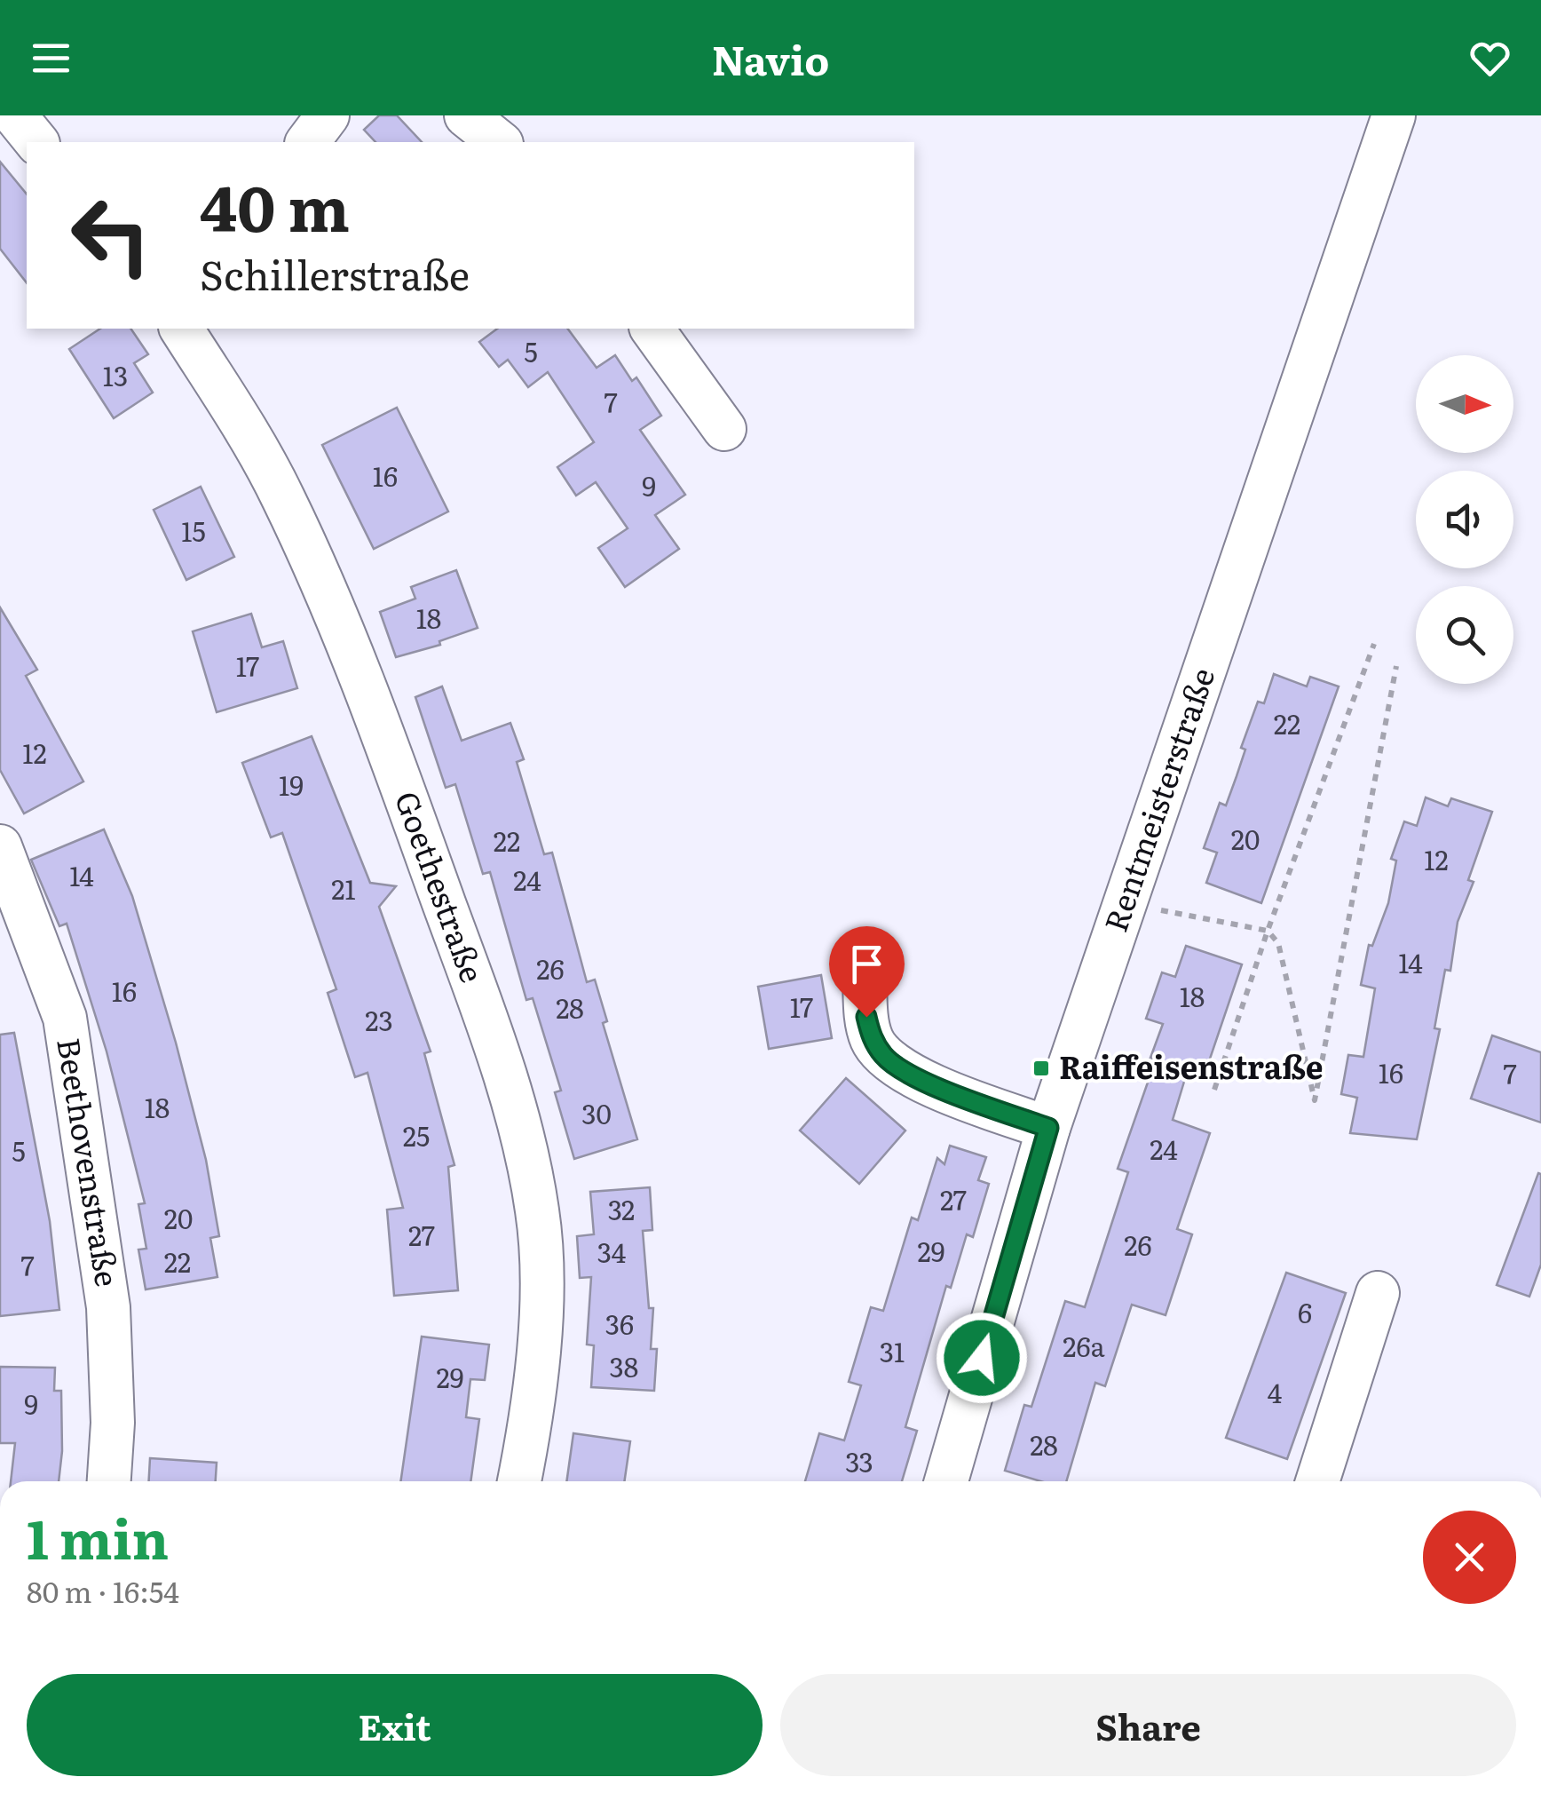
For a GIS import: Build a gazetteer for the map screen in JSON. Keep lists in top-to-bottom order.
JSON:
{
  "streets": {
    "street": ["Rentmeisterstraße", "Goethestraße", "Beethovenstraße"]
  },
  "places": {
    "transit": ["Raiffeisenstraße"]
  },
  "house_numbers": [
    "5",
    "13",
    "7",
    "16",
    "9",
    "15",
    "18",
    "17",
    "22",
    "12",
    "19",
    "20",
    "22",
    "12",
    "14",
    "24",
    "21",
    "14",
    "26",
    "16",
    "18",
    "17",
    "28",
    "23",
    "16",
    "7",
    "18",
    "30",
    "25",
    "24",
    "5",
    "27",
    "32",
    "20",
    "27",
    "26",
    "29",
    "34",
    "22",
    "7",
    "6",
    "36",
    "26a",
    "31",
    "38",
    "29",
    "4",
    "9",
    "28",
    "33"
  ],
  "north": "right",
  "page": {
    "header": "Navio",
    "turn": ["40 m", "Schillerstraße"],
    "heading": ["1 min", "80 m · 16:54"],
    "buttons": ["Exit", "Share"]
  }
}
